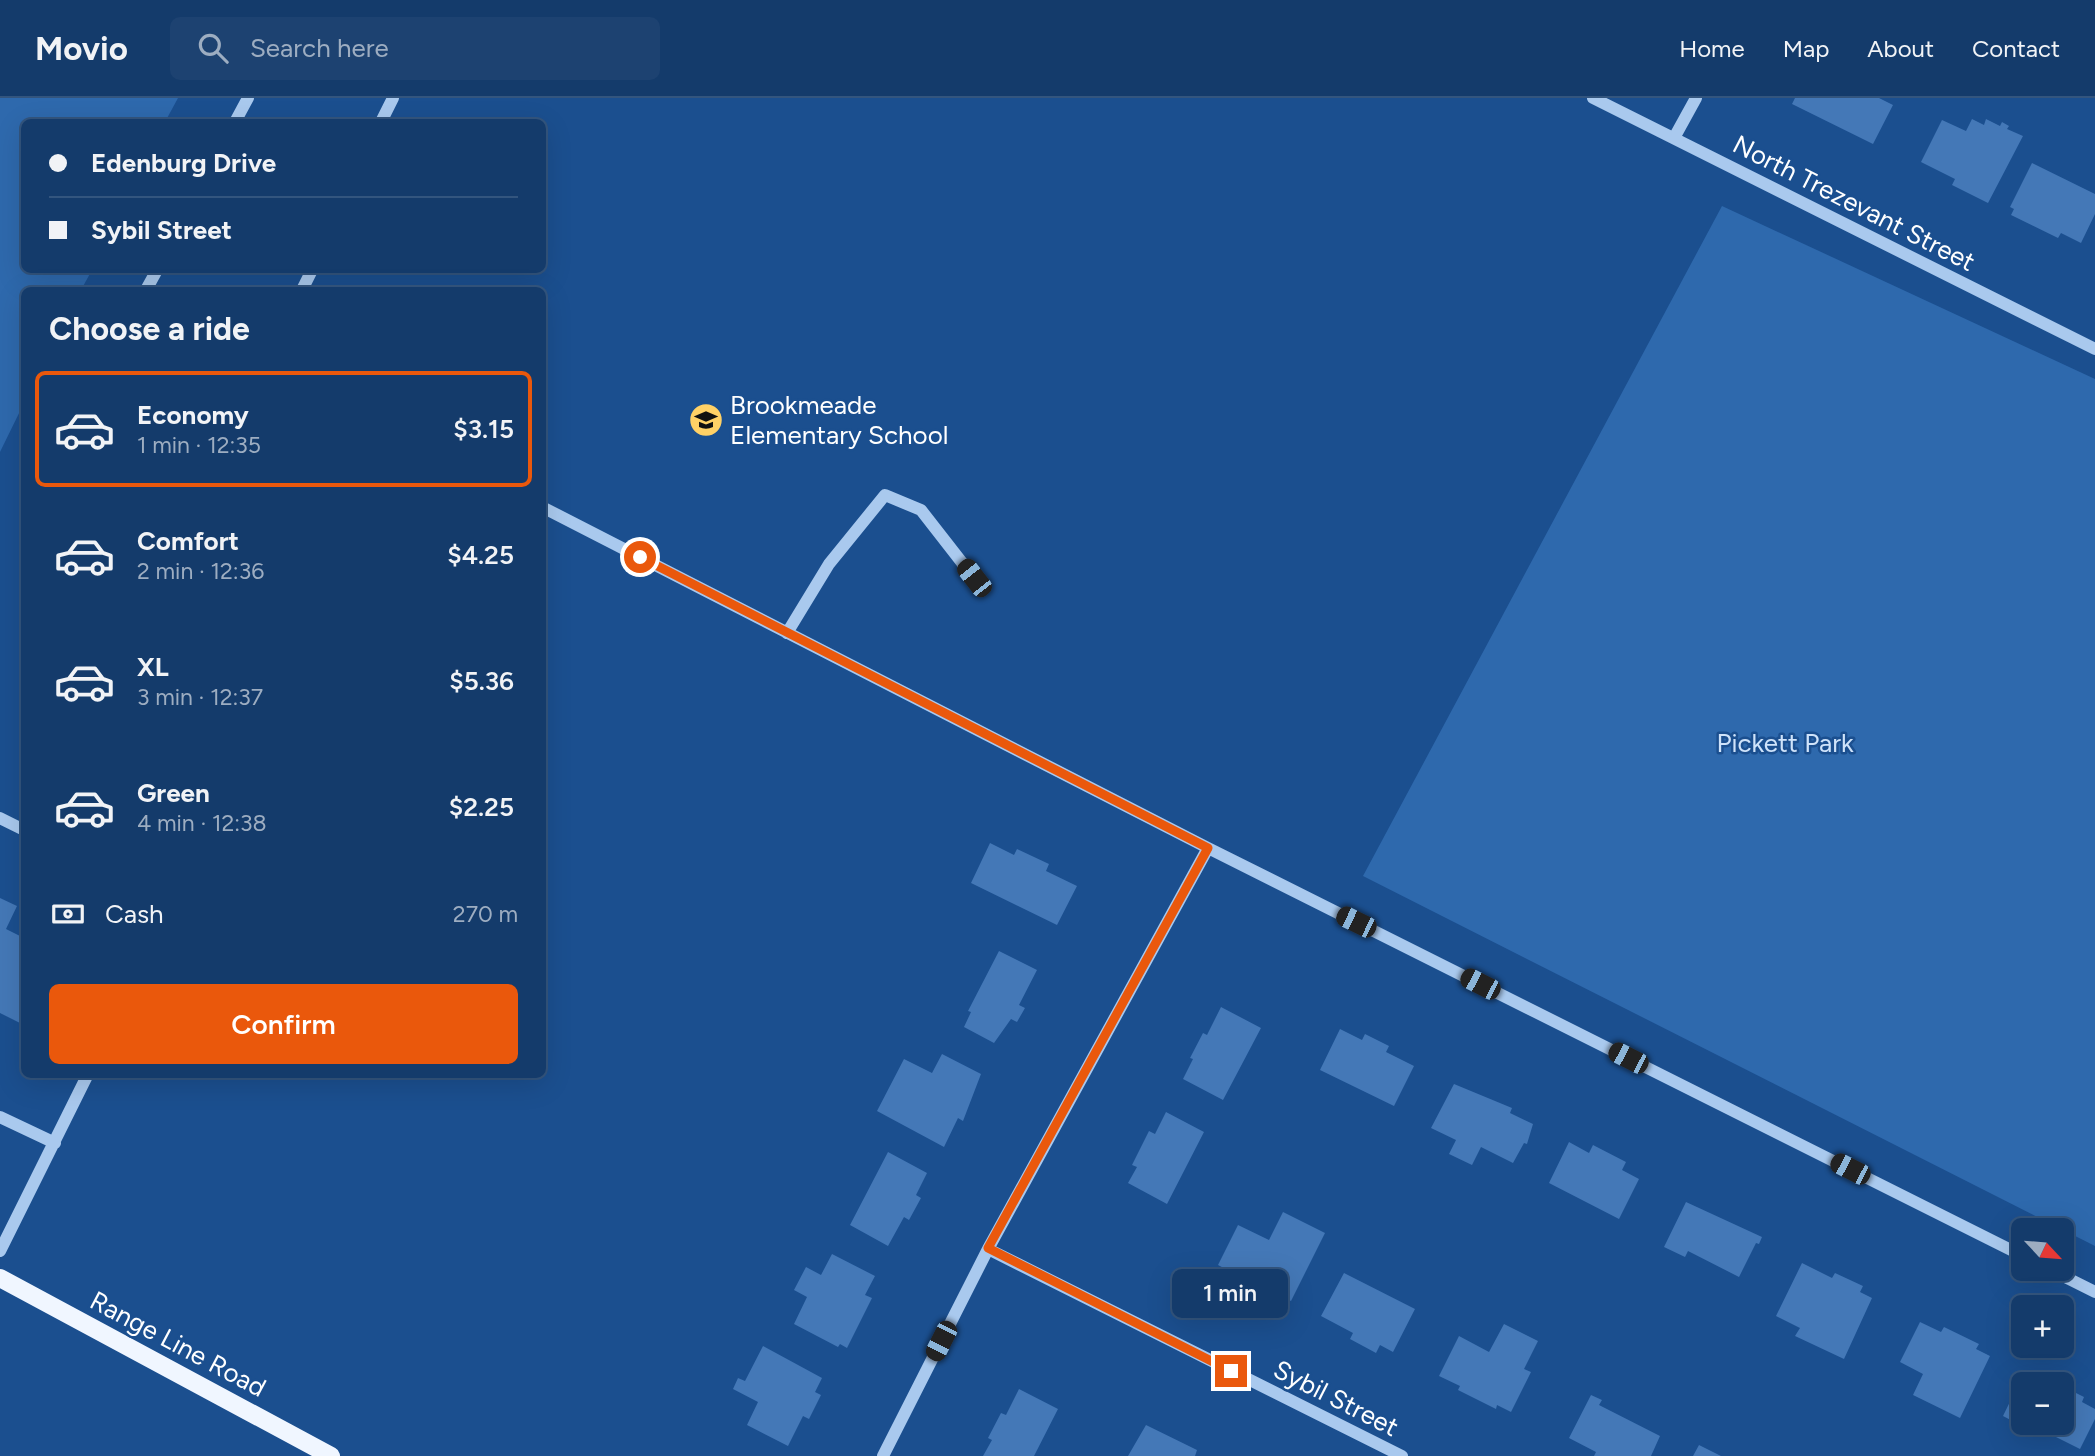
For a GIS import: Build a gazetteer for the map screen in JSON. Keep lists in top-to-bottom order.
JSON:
{
  "streets": {
    "main road": ["Range Line Road"],
    "street": ["North Trezevant Street", "Sybil Street"]
  },
  "parks": ["Pickett Park"],
  "places": {
    "school or university": ["Brookmeade Elementary School"]
  },
  "north": "bottom right",
  "page": {
    "header": "Movio",
    "search": "Search here",
    "nav": [
      "Home",
      "Map",
      "About",
      "Contact"
    ],
    "banner": ["Edenburg Drive", "Sybil Street"],
    "heading": "Choose a ride",
    "list": [
      {
        "name": "Economy",
        "note": "1 min · 12:35",
        "value": "$3.15"
      },
      {
        "name": "Comfort",
        "note": "2 min · 12:36",
        "value": "$4.25"
      },
      {
        "name": "XL",
        "note": "3 min · 12:37",
        "value": "$5.36"
      },
      {
        "name": "Green",
        "note": "4 min · 12:38",
        "value": "$2.25"
      }
    ],
    "pay": ["Cash", "270 m"],
    "buttons": "Confirm",
    "map_buttons": ["+", "−"],
    "bubble": "1 min"
  }
}
